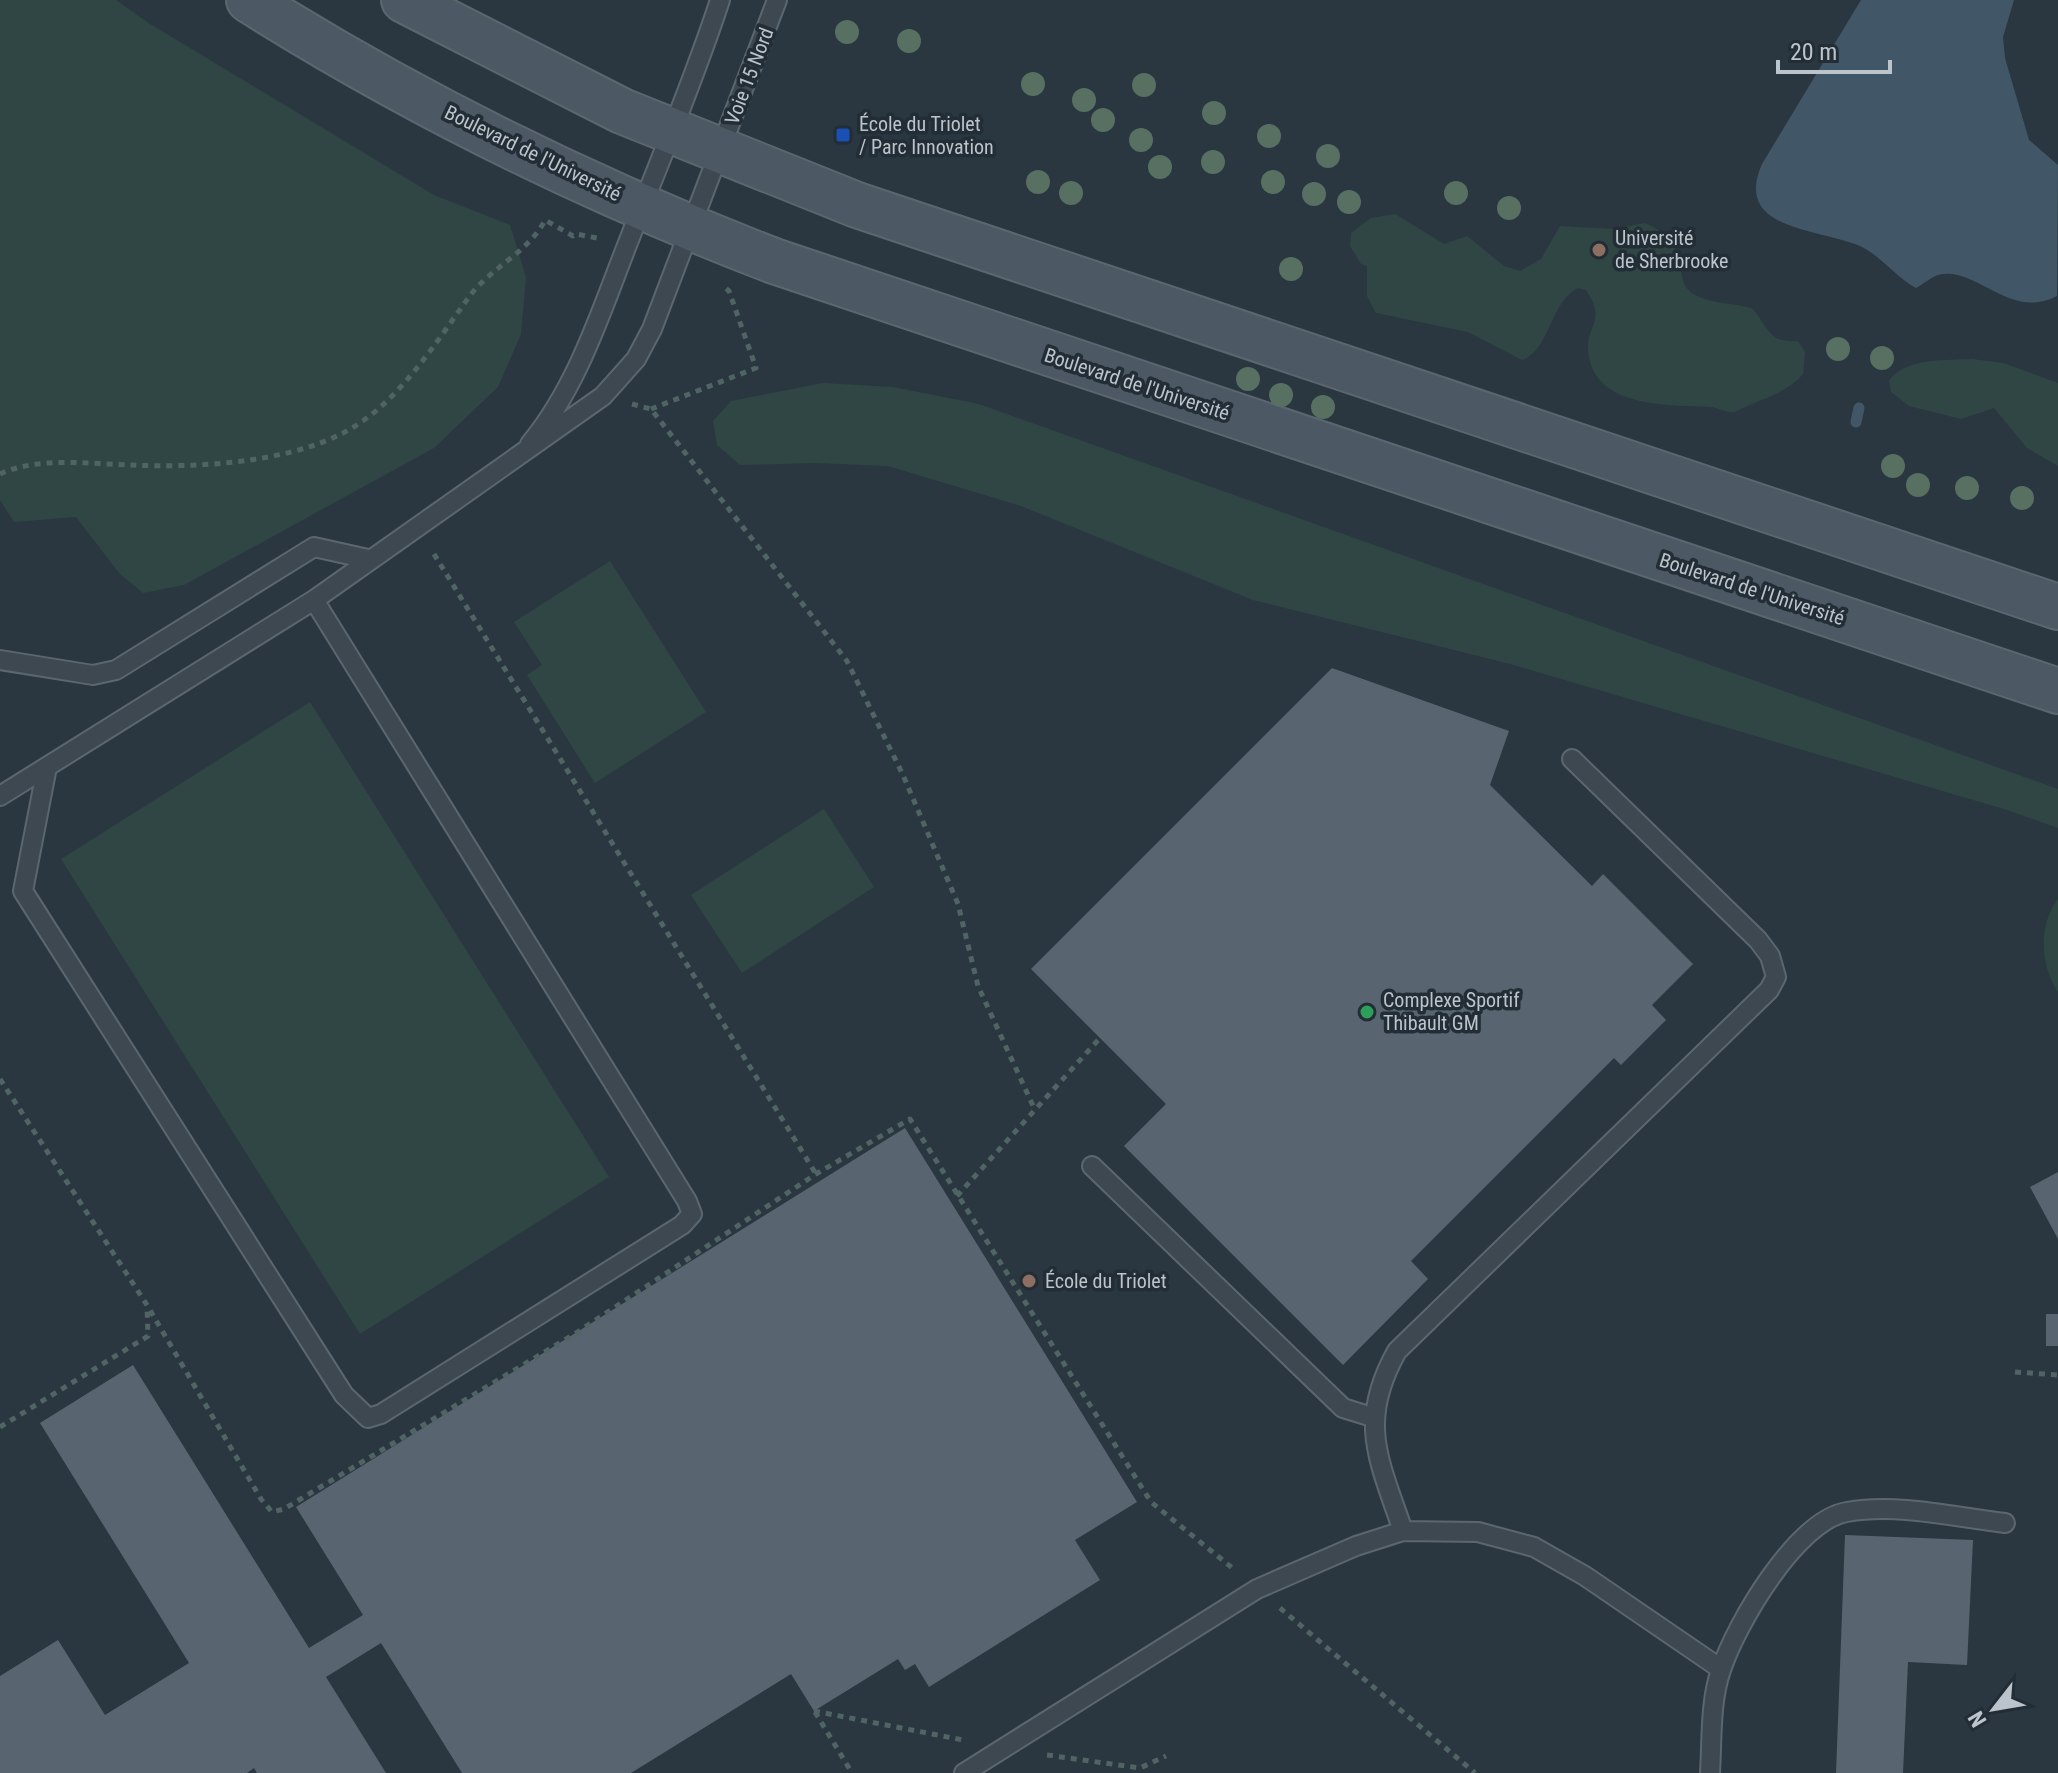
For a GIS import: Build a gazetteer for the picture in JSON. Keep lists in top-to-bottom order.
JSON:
{
  "streets": {
    "main road": ["Boulevard de l'Université"],
    "lane": ["Voie 15 Nord"]
  },
  "crossings": [
    ["Voie 15 Nord", "Boulevard de l'Université"]
  ],
  "places": {
    "transit": ["École du Triolet / Parc Innovation"],
    "other": ["Université de Sherbrooke", "Complexe Sportif Thibault GM", "École du Triolet"]
  },
  "scale_bar": "20 m",
  "north": "bottom left"
}
